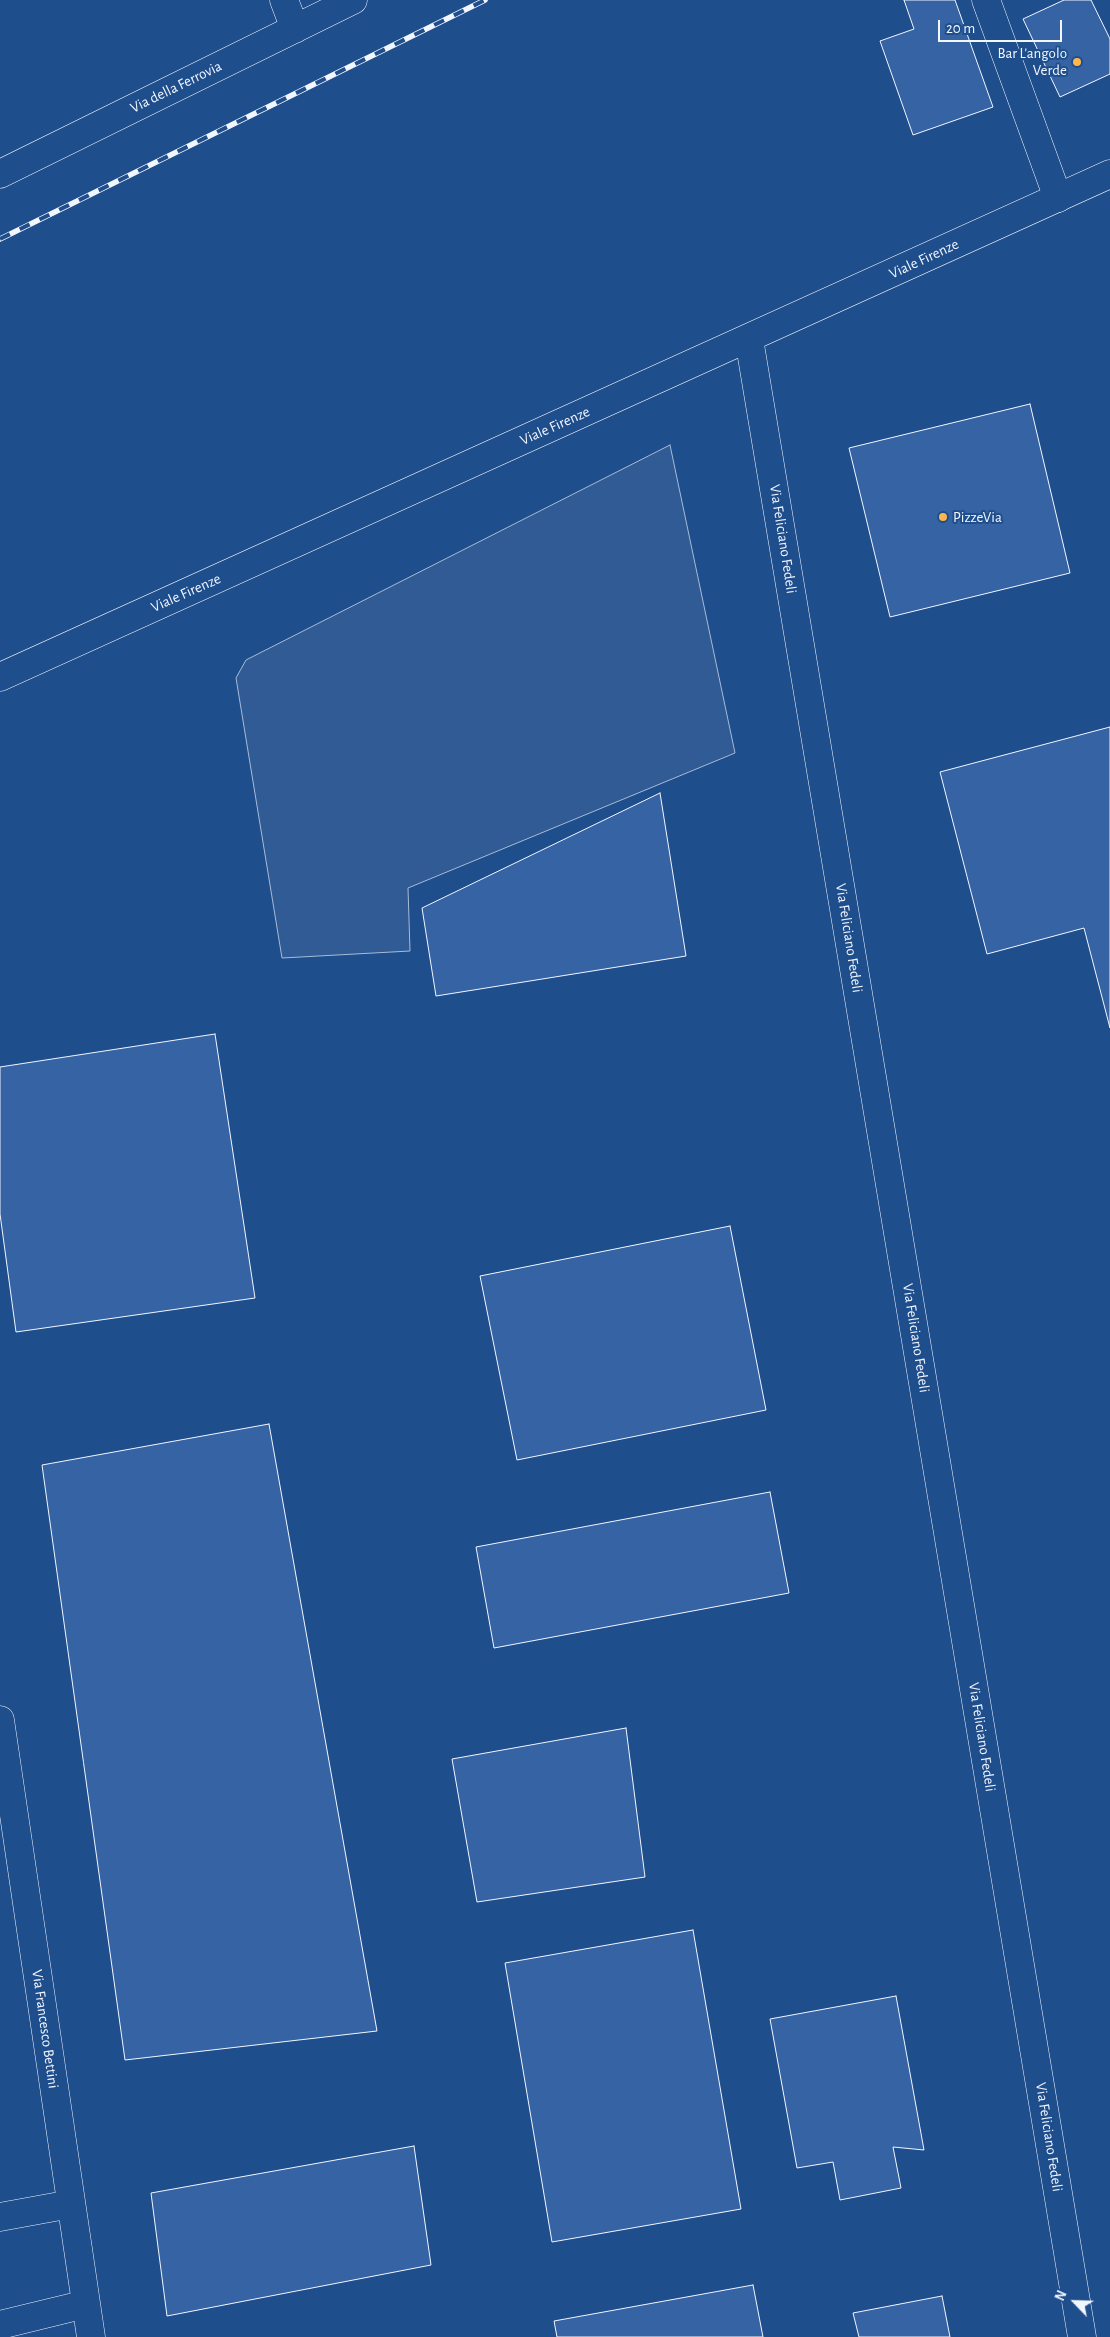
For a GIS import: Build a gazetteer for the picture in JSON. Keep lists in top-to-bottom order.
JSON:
{
  "streets": {
    "street": [
      "Via della Ferrovia",
      "Viale Firenze",
      "Via Feliciano Fedeli",
      "Via Francesco Bettini"
    ]
  },
  "crossings": [
    ["Viale Firenze", "Via Feliciano Fedeli"]
  ],
  "places": ["Bar L'angolo Verde", "PizzeVia"],
  "scale_bar": "20 m",
  "north": "top left"
}
